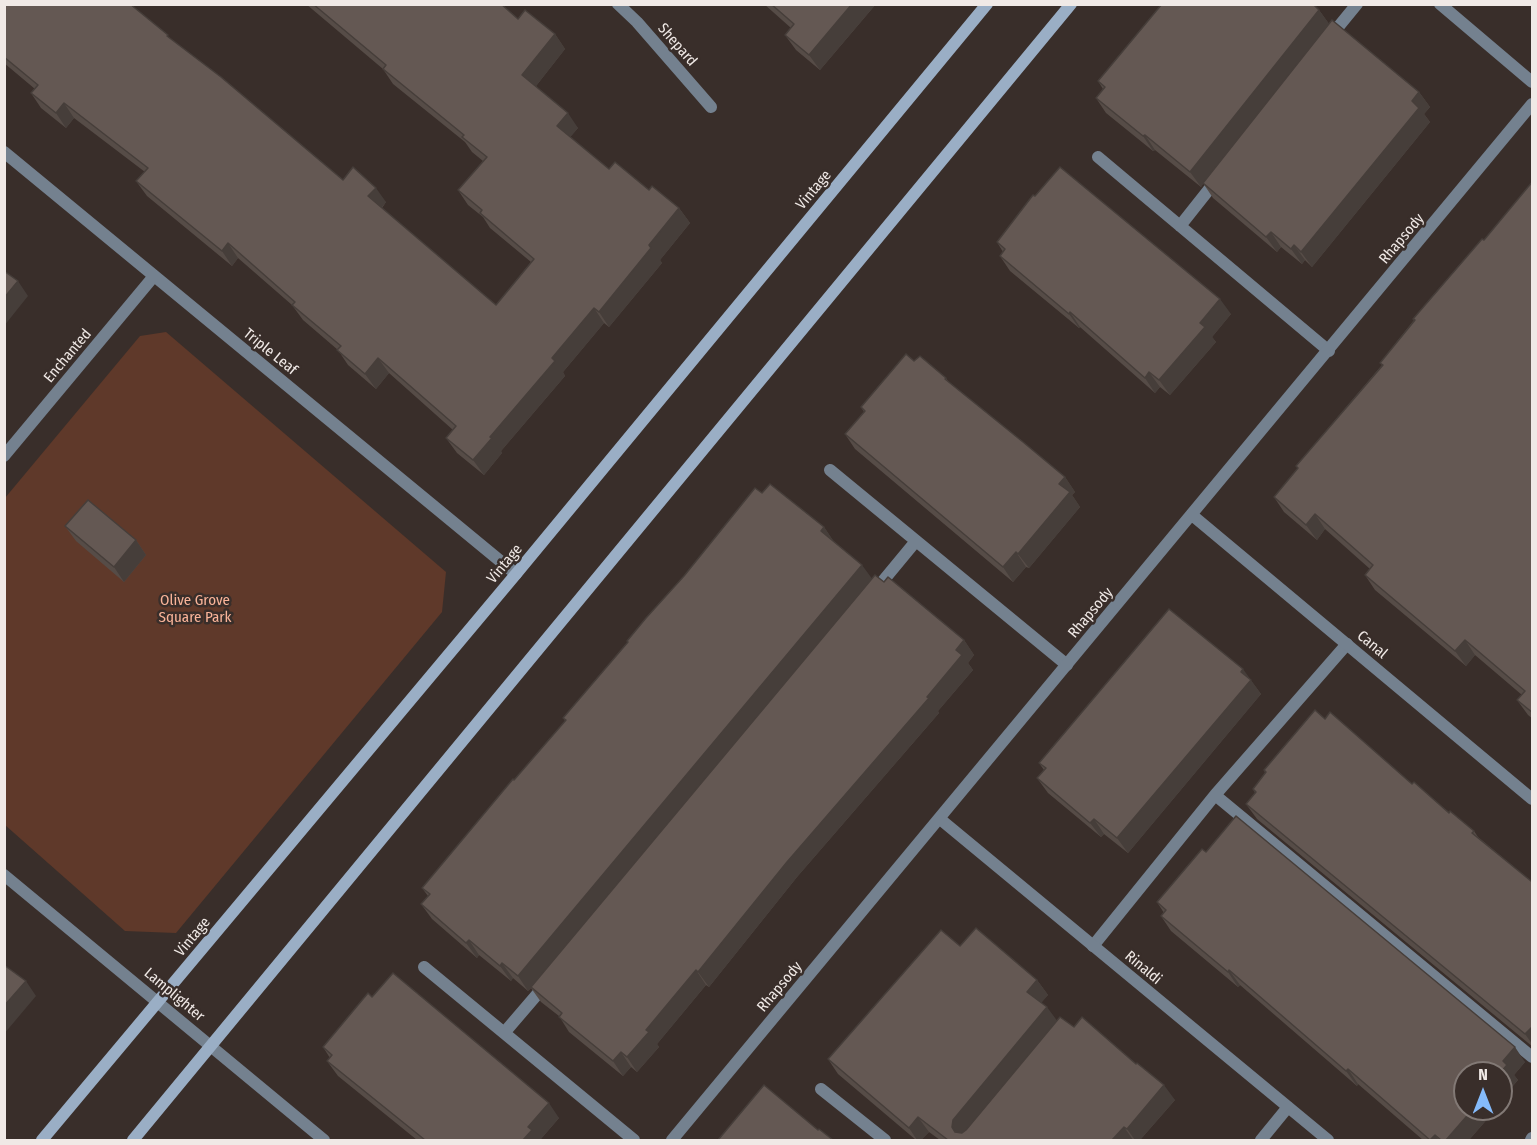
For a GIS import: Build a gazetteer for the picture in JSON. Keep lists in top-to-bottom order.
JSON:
{
  "streets": {
    "street": [
      "Shepard",
      "Vintage",
      "Rhapsody",
      "Triple Leaf",
      "Enchanted",
      "Canal",
      "Rinaldi",
      "Lamplighter"
    ]
  },
  "crossings": [
    ["Vintage", "Triple Leaf"],
    ["Vintage", "Lamplighter"],
    ["Rhapsody", "Canal"],
    ["Rhapsody", "Rinaldi"],
    ["Triple Leaf", "Enchanted"]
  ],
  "parks": ["Olive Grove Square Park"],
  "north": "top"
}
